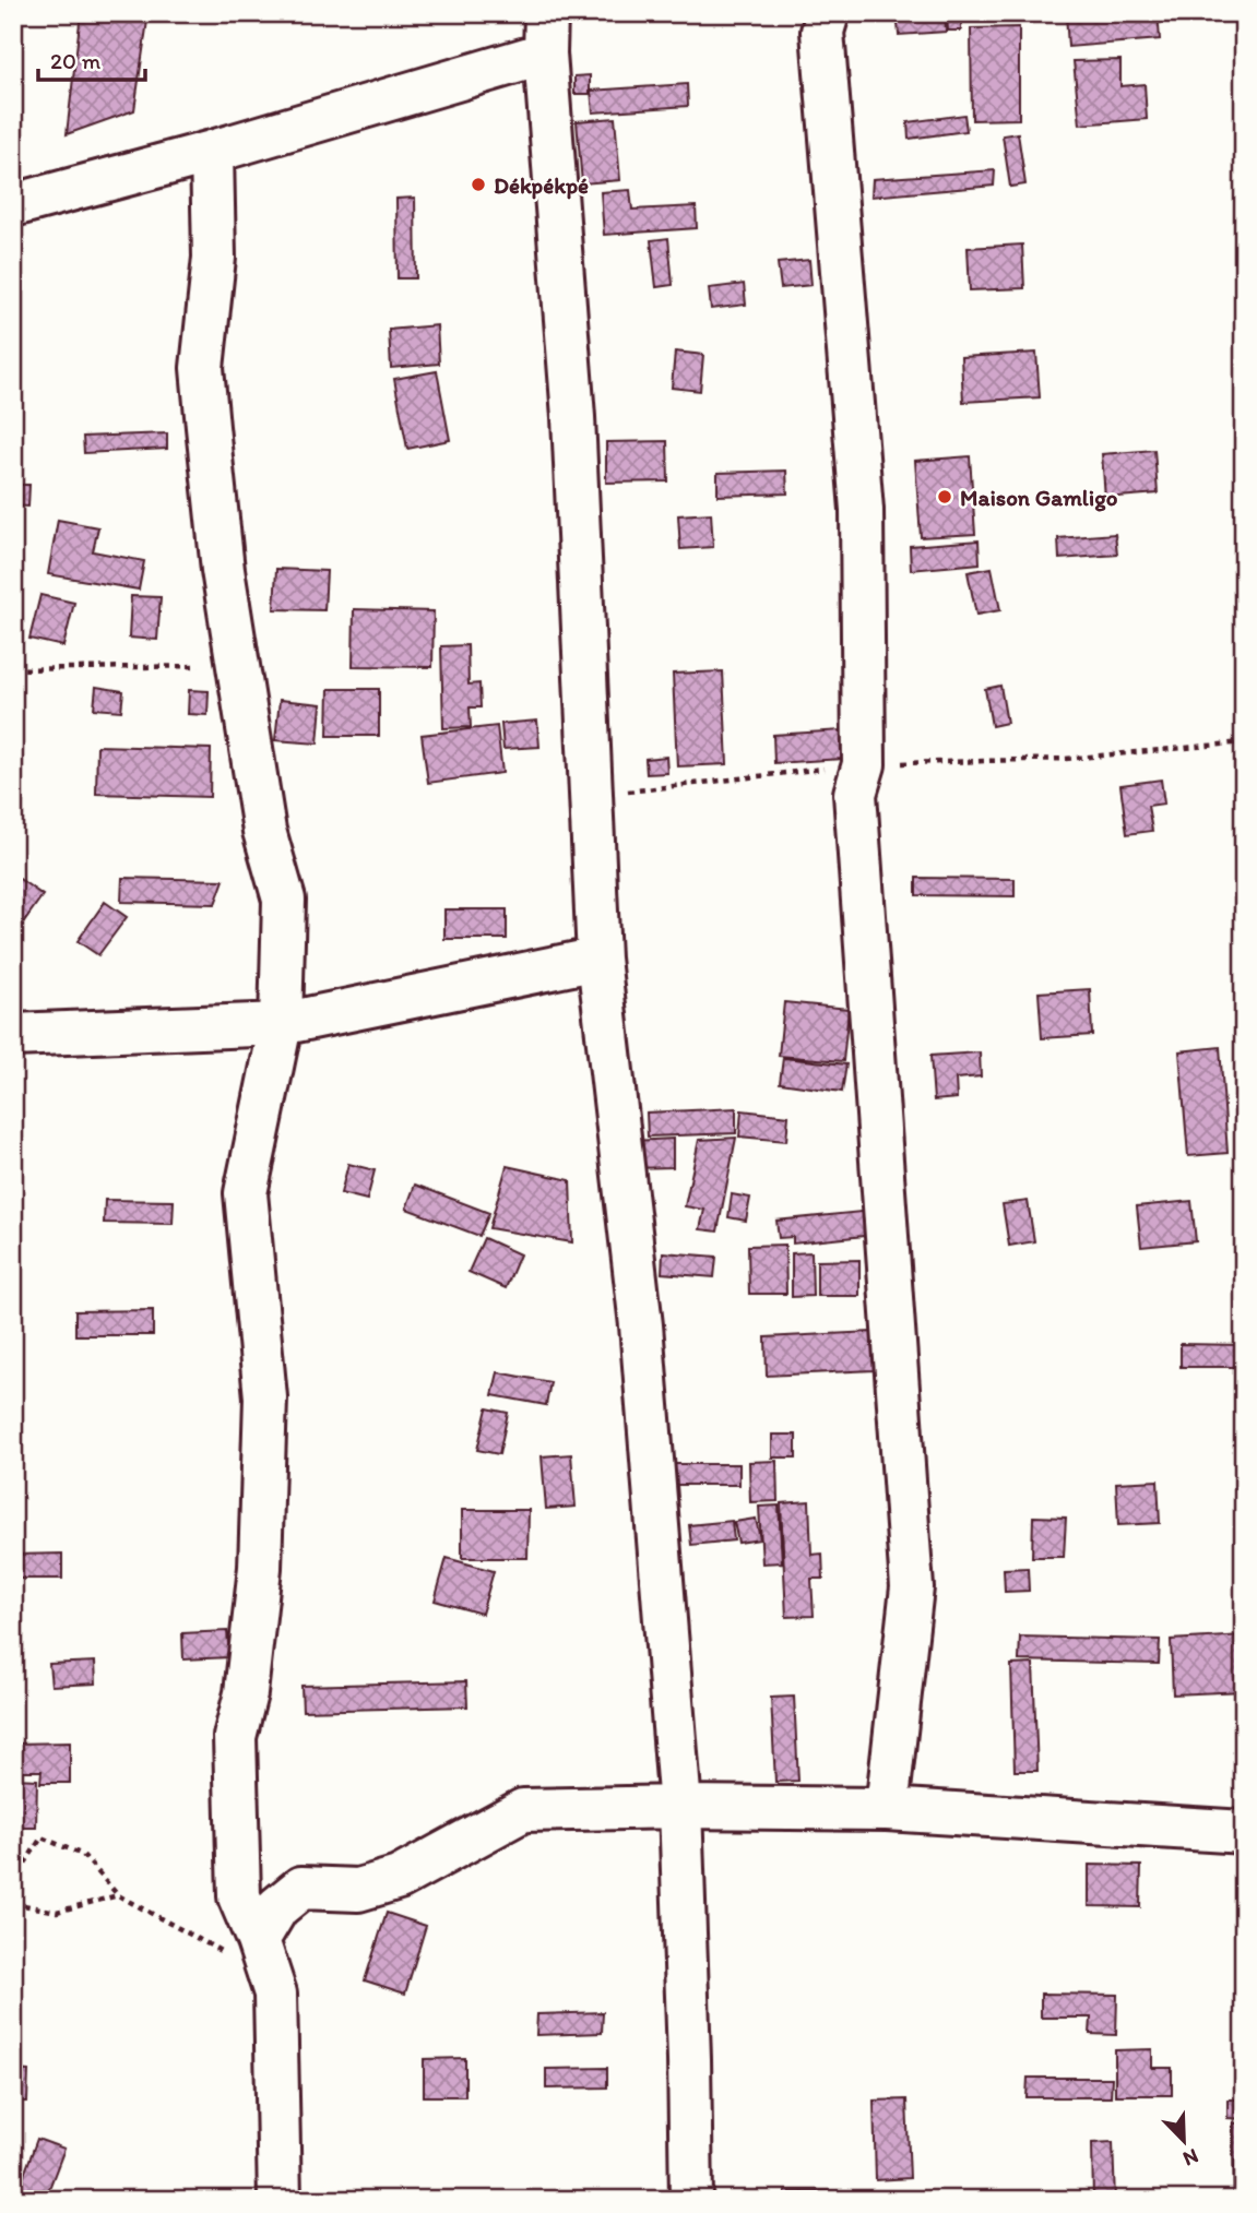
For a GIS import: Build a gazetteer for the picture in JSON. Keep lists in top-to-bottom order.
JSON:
{
  "places": ["Dékpékpé", "Maison Gamligo"],
  "scale_bar": "20 m",
  "north": "bottom right"
}
